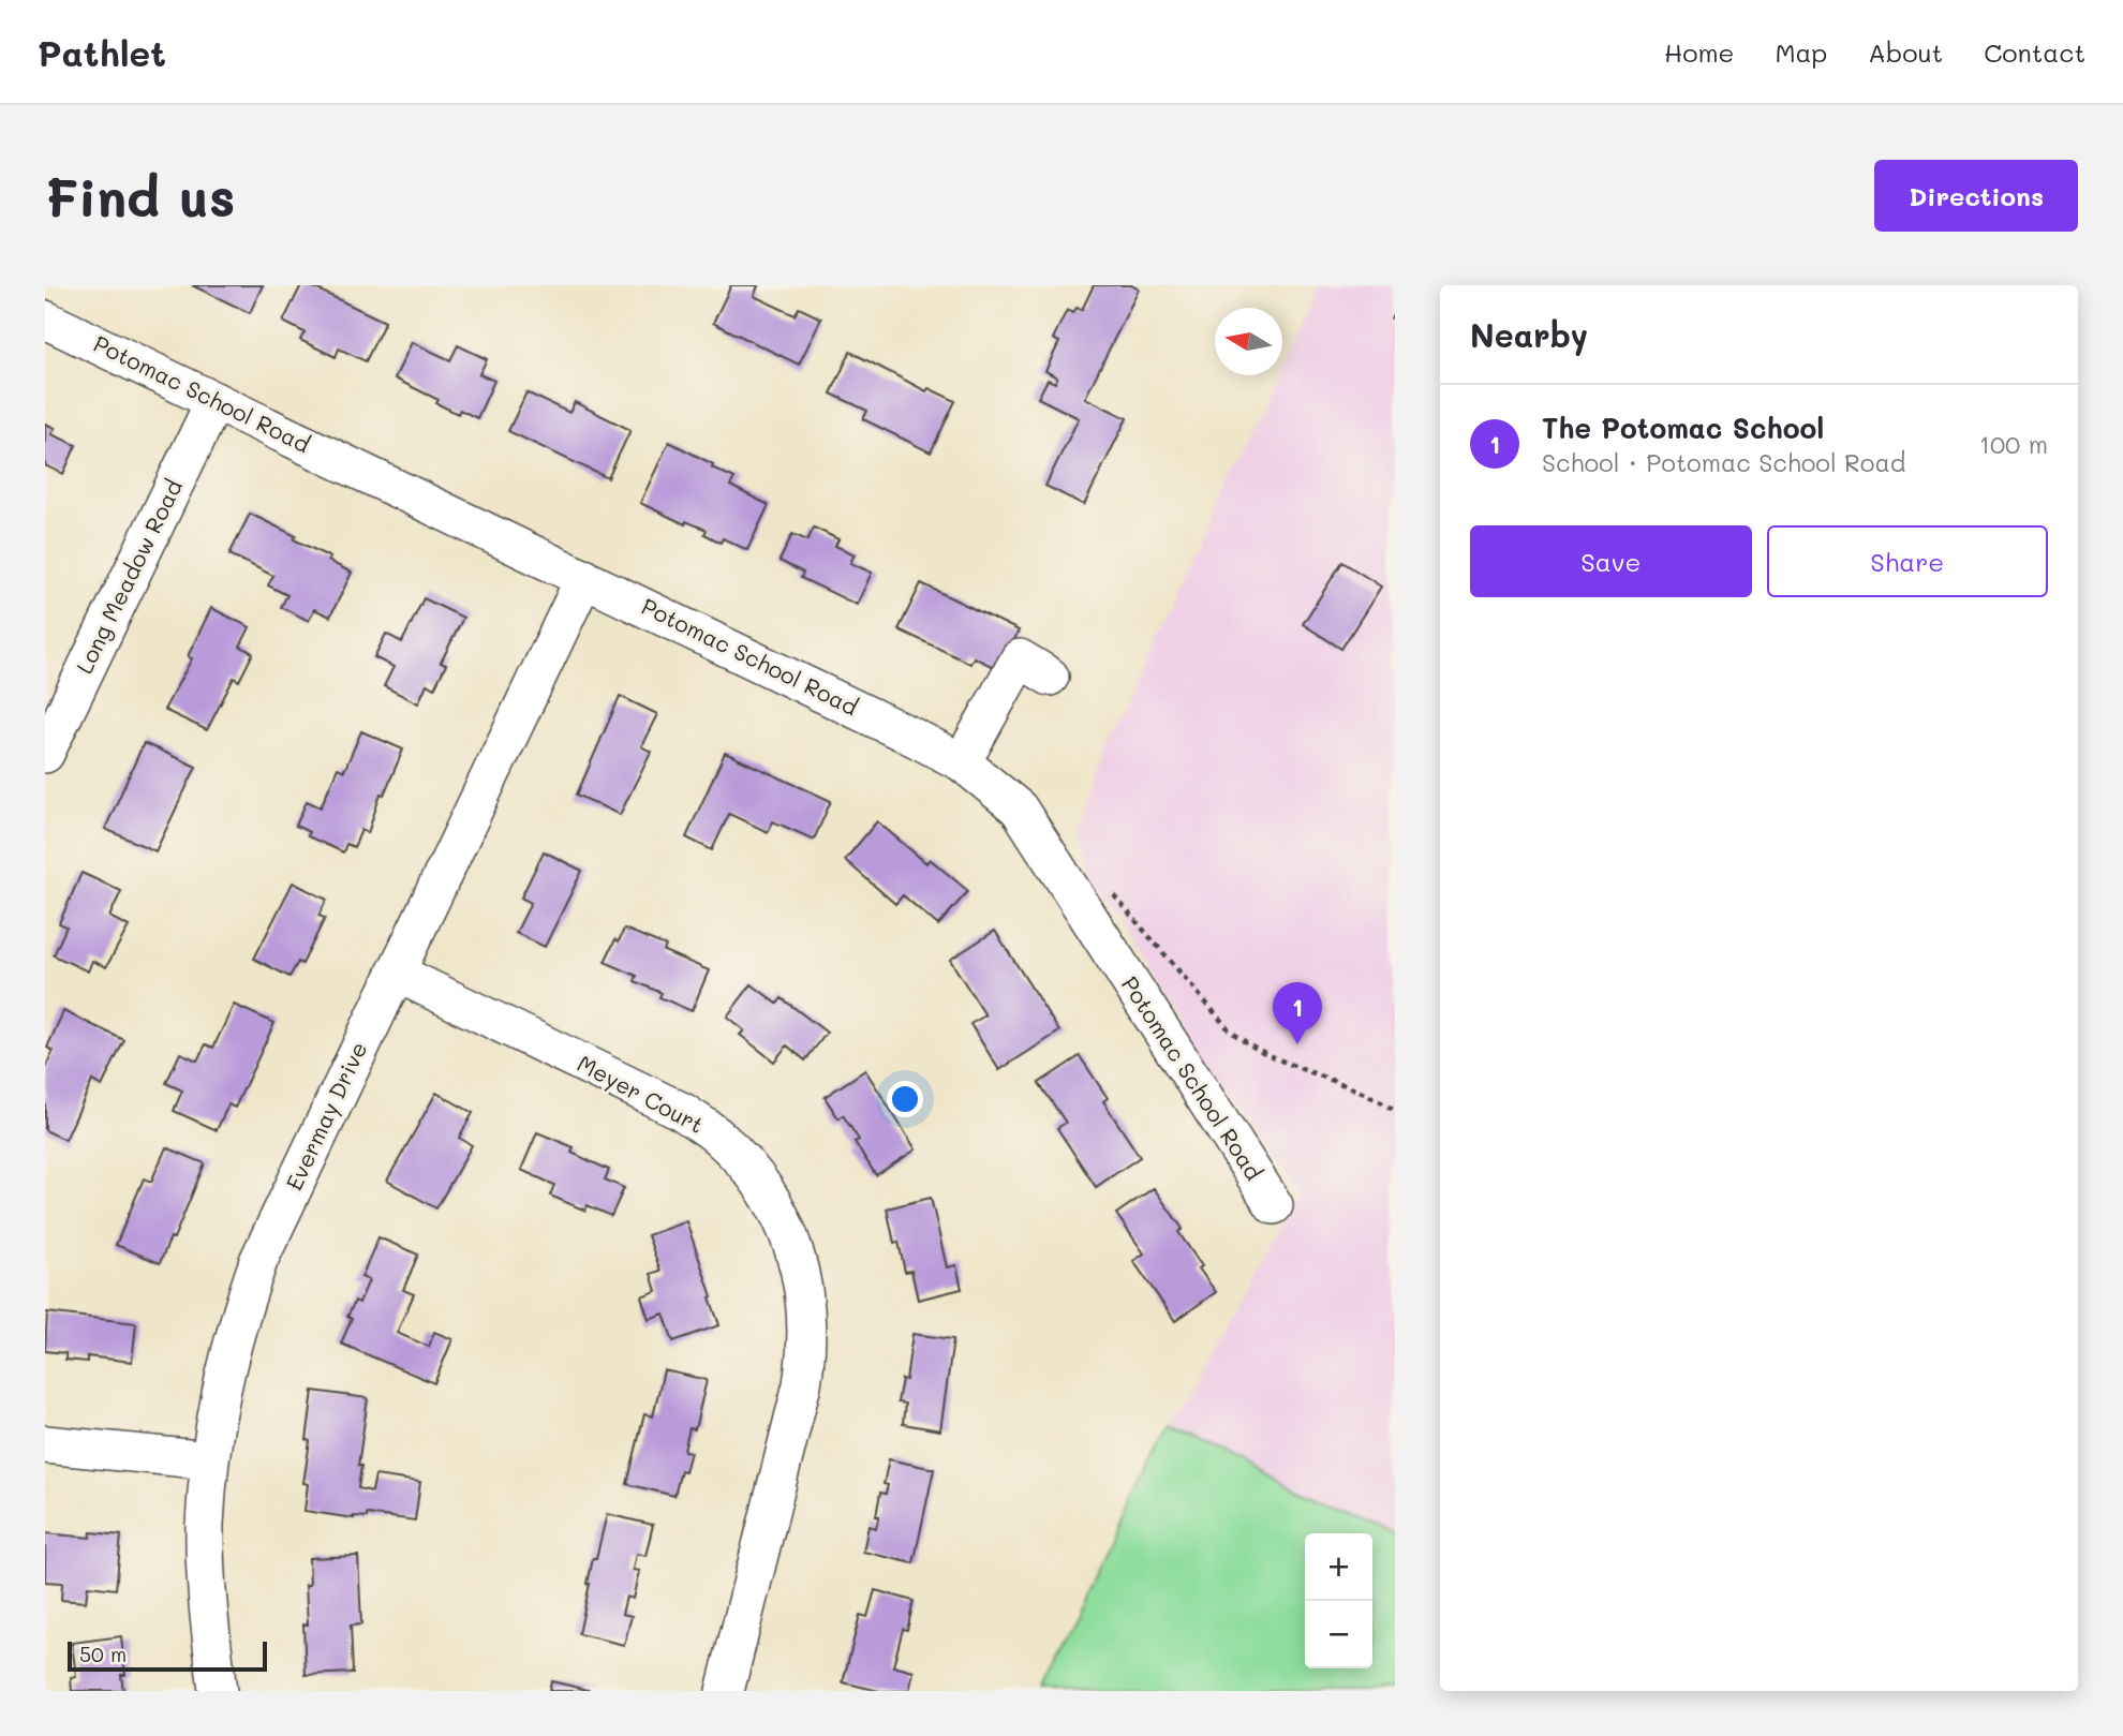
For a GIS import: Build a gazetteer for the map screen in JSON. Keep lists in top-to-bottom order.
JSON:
{
  "streets": {
    "street": [
      "Potomac School Road",
      "Long Meadow Road",
      "Meyer Court",
      "Evermay Drive"
    ]
  },
  "crossings": [
    ["Potomac School Road", "Long Meadow Road"],
    ["Potomac School Road", "Evermay Drive"],
    ["Meyer Court", "Evermay Drive"]
  ],
  "scale_bar": "50 m",
  "north": "left",
  "page": {
    "header": "Pathlet",
    "nav": [
      "Home",
      "Map",
      "About",
      "Contact"
    ],
    "buttons": [
      "Directions",
      ["Save", "Share"]
    ],
    "title": "Find us",
    "heading": "Nearby",
    "list": [
      {
        "mark": "1",
        "name": "The Potomac School",
        "note": "School · Potomac School Road",
        "value": "100 m"
      }
    ],
    "pins": "1",
    "map_buttons": ["+", "−"],
    "scale": "50 m"
  }
}
